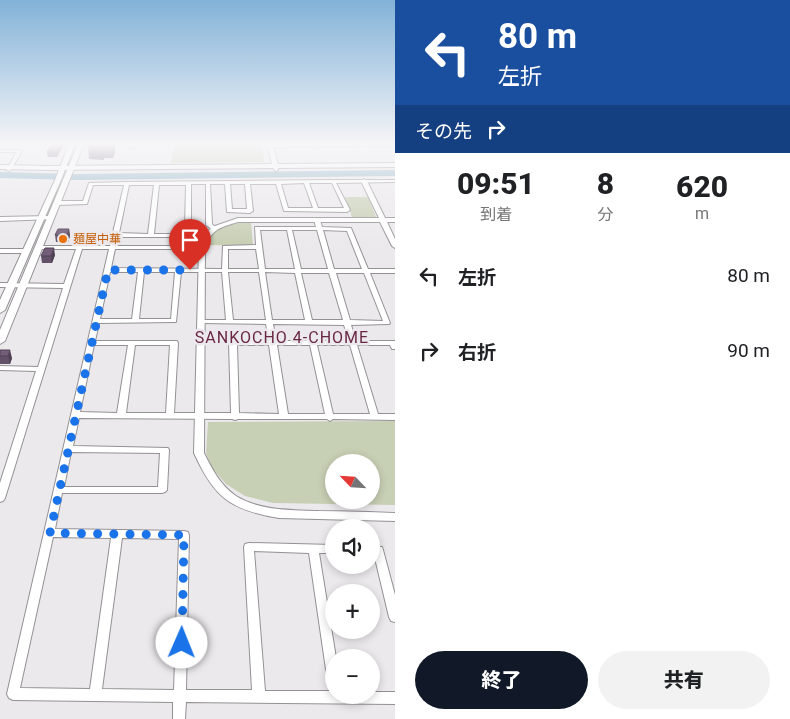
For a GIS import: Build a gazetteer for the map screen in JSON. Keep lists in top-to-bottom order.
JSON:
{
  "districts": ["SANKOCHO 4-CHOME"],
  "places": ["麺屋中華"],
  "north": "top left",
  "page": {
    "turn": ["80 m", "左折"],
    "then": "その先",
    "eta": [
      "09:51",
      "到着",
      "8",
      "分",
      "620",
      "m"
    ],
    "list": [
      {
        "name": "左折",
        "value": "80 m"
      },
      {
        "name": "右折",
        "value": "90 m"
      }
    ],
    "map_buttons": ["+", "−"],
    "buttons": ["終了", "共有"]
  }
}
